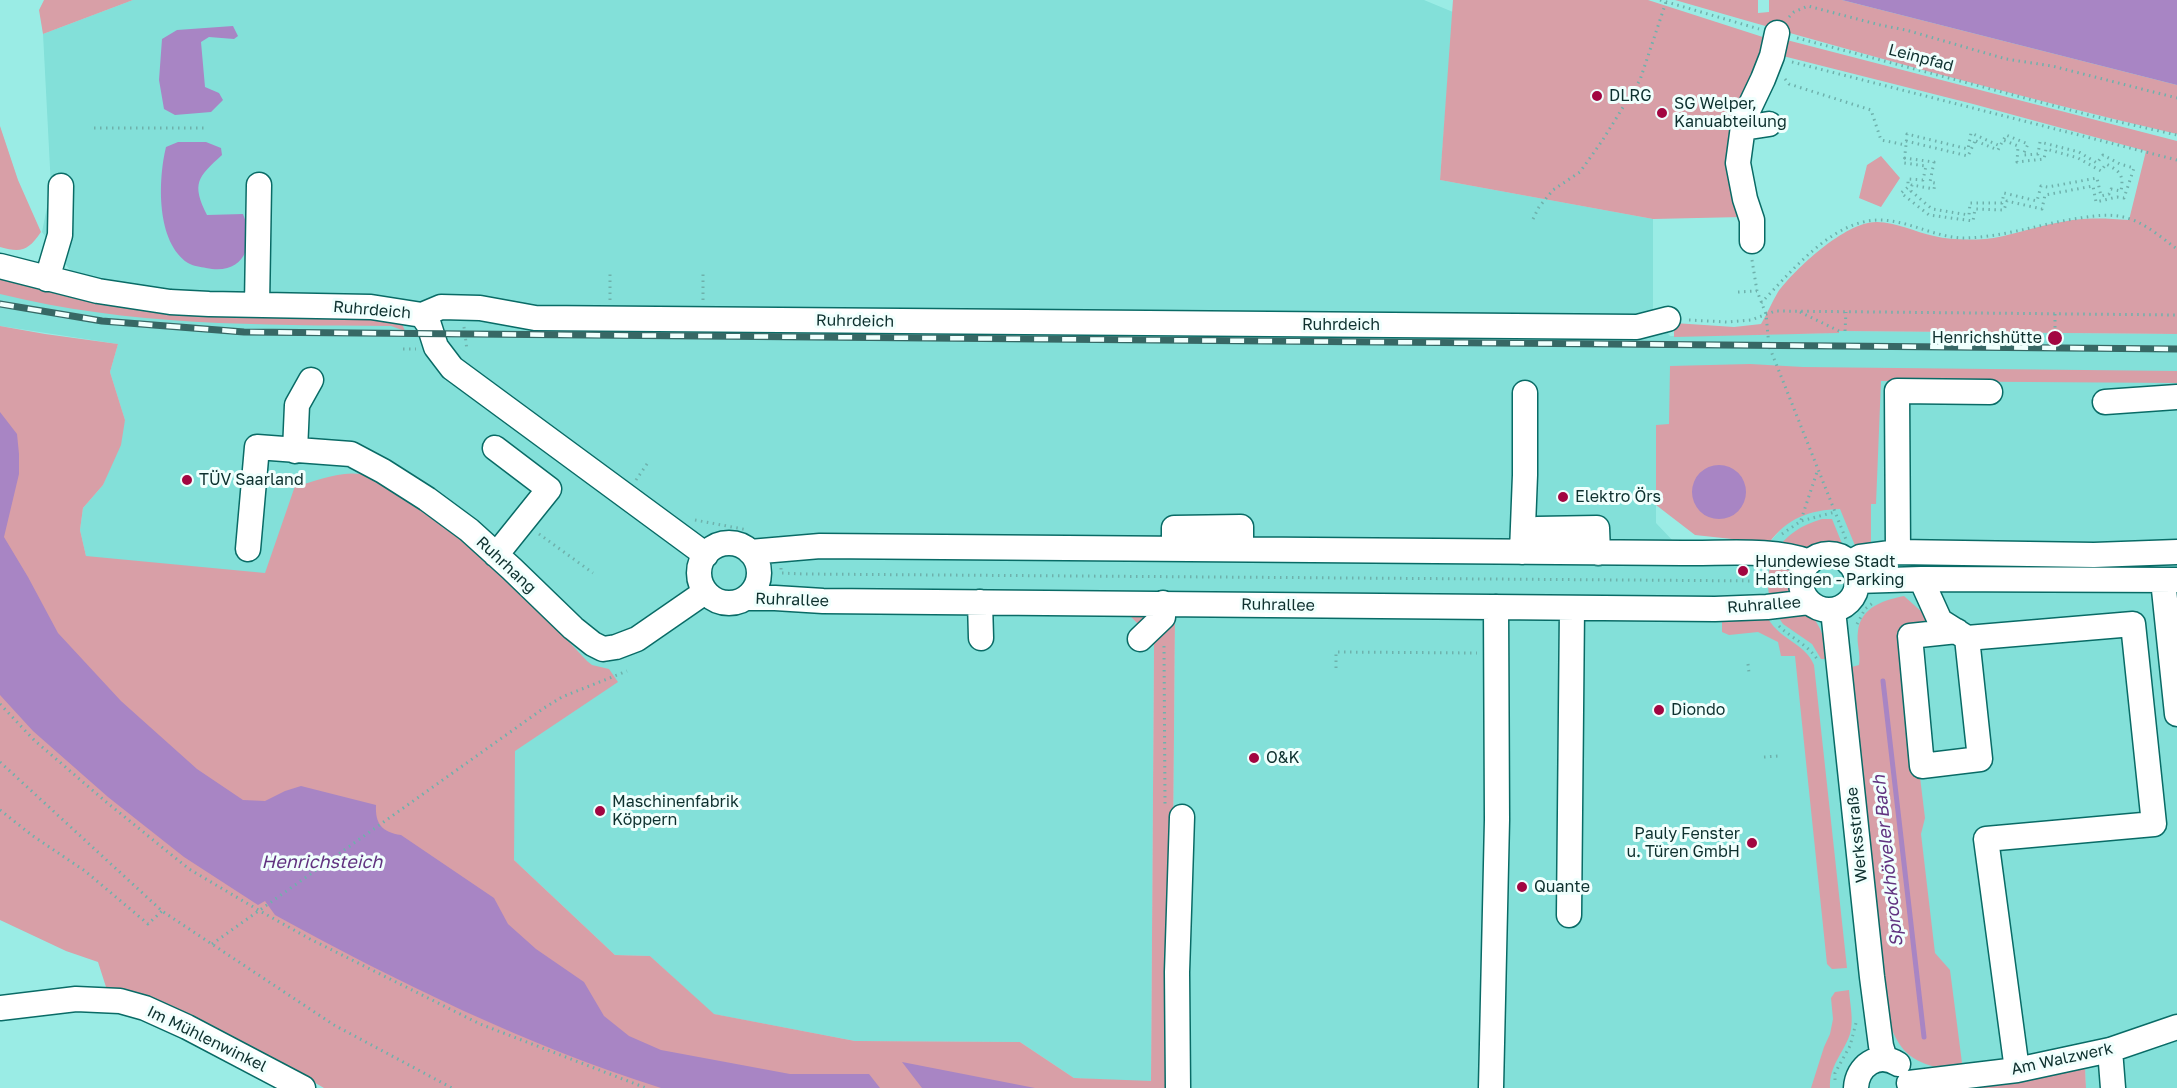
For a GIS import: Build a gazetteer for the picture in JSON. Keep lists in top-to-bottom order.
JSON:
{
  "streets": {
    "street": [
      "Ruhrdeich",
      "Ruhrhang",
      "Ruhrallee",
      "Werksstraße",
      "Im Mühlenwinkel",
      "Am Walzwerk"
    ],
    "path": ["Leinpfad"]
  },
  "crossings": [
    ["Ruhrhang", "Ruhrallee"],
    ["Ruhrallee", "Werksstraße"]
  ],
  "water": ["Sprockhöveler Bach", "Henrichsteich"],
  "places": [
    "DLRG",
    "SG Welper, Kanuabteilung",
    "Henrichshütte",
    "TÜV Saarland",
    "Elektro Örs",
    "Hundewiese Stadt Hattingen - Parking",
    "Diondo",
    "O&K",
    "Maschinenfabrik Köppern",
    "Pauly Fenster u. Türen GmbH",
    "Quante"
  ]
}
